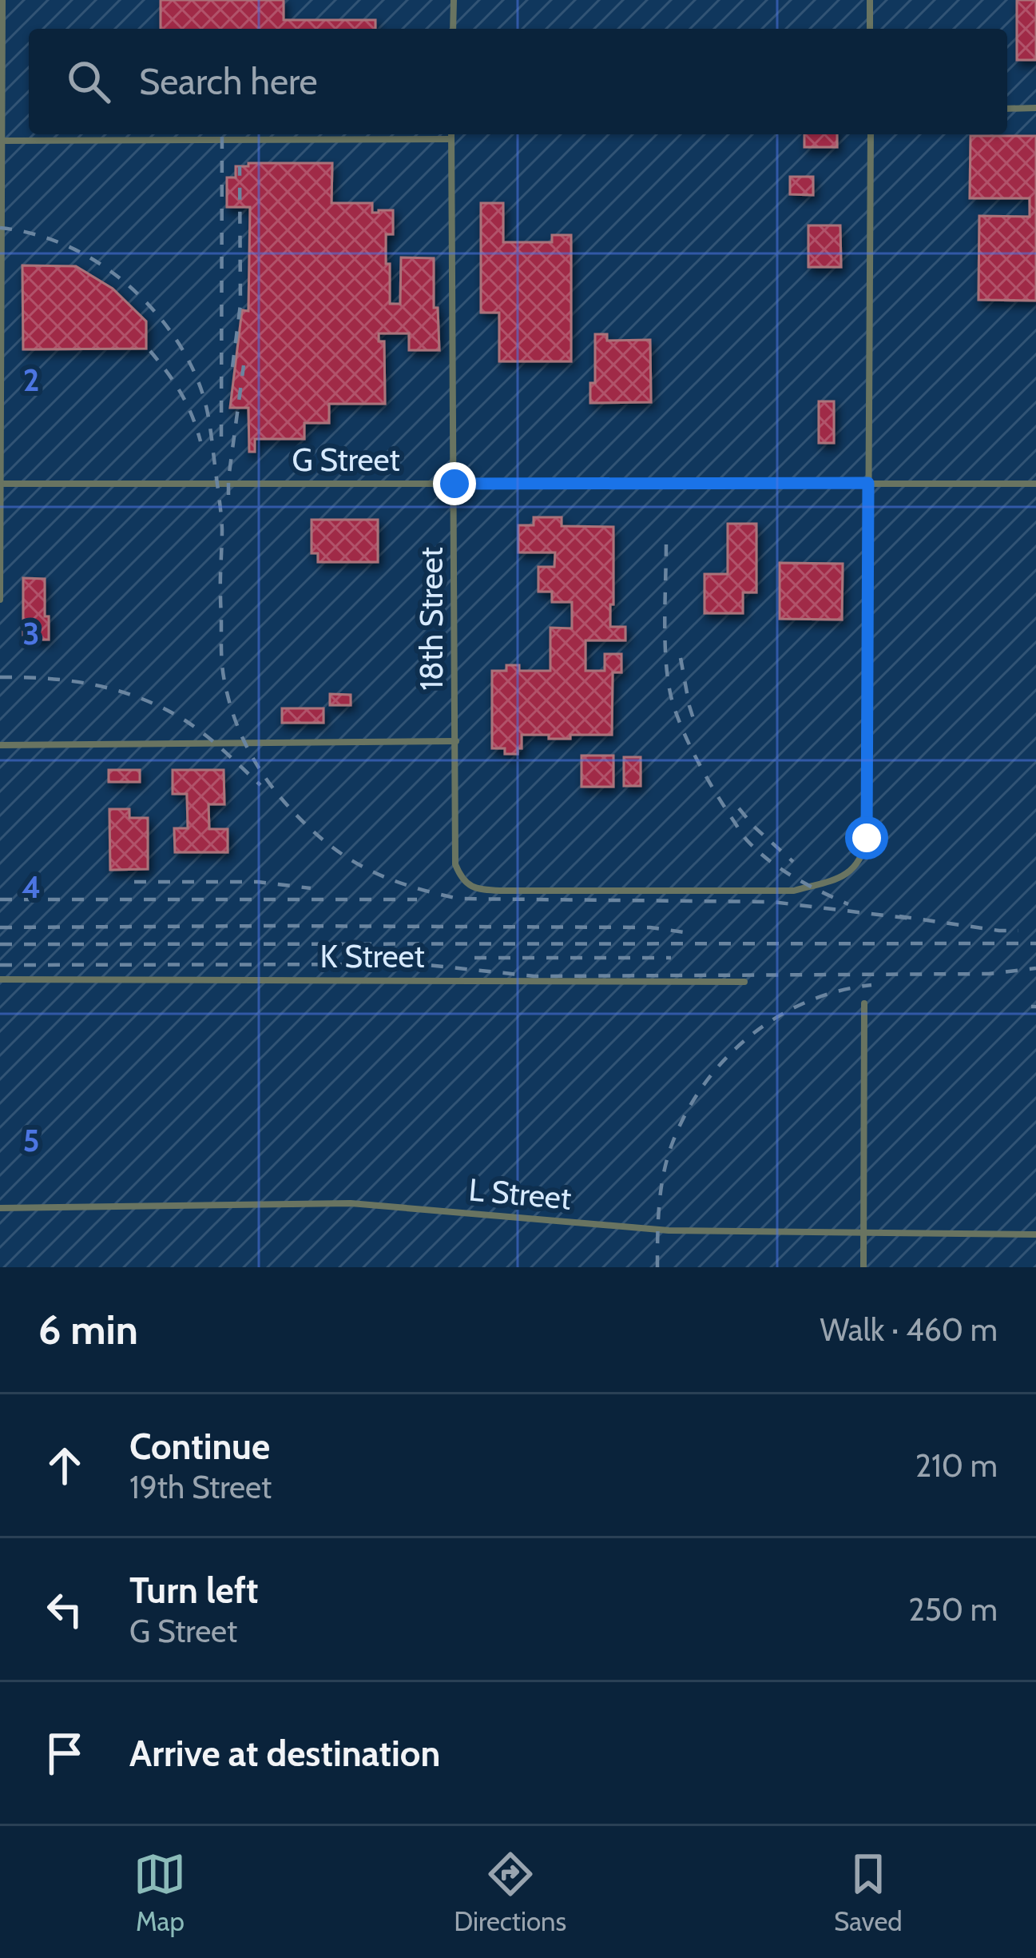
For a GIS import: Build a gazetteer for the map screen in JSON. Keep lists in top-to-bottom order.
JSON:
{
  "streets": {
    "lane": [
      "G Street",
      "18th Street",
      "K Street",
      "L Street"
    ]
  },
  "crossings": [
    ["G Street", "18th Street"]
  ],
  "page": {
    "search": "Search here",
    "heading": ["6 min", "Walk · 460 m"],
    "list": [
      ["Continue", "19th Street", "210 m"],
      ["Turn left", "G Street", "250 m"],
      "Arrive at destination"
    ],
    "nav": ["Map", "Directions", "Saved"]
  },
  "grid": {
    "rows": [
      "2",
      "3",
      "4",
      "5"
    ]
  }
}
